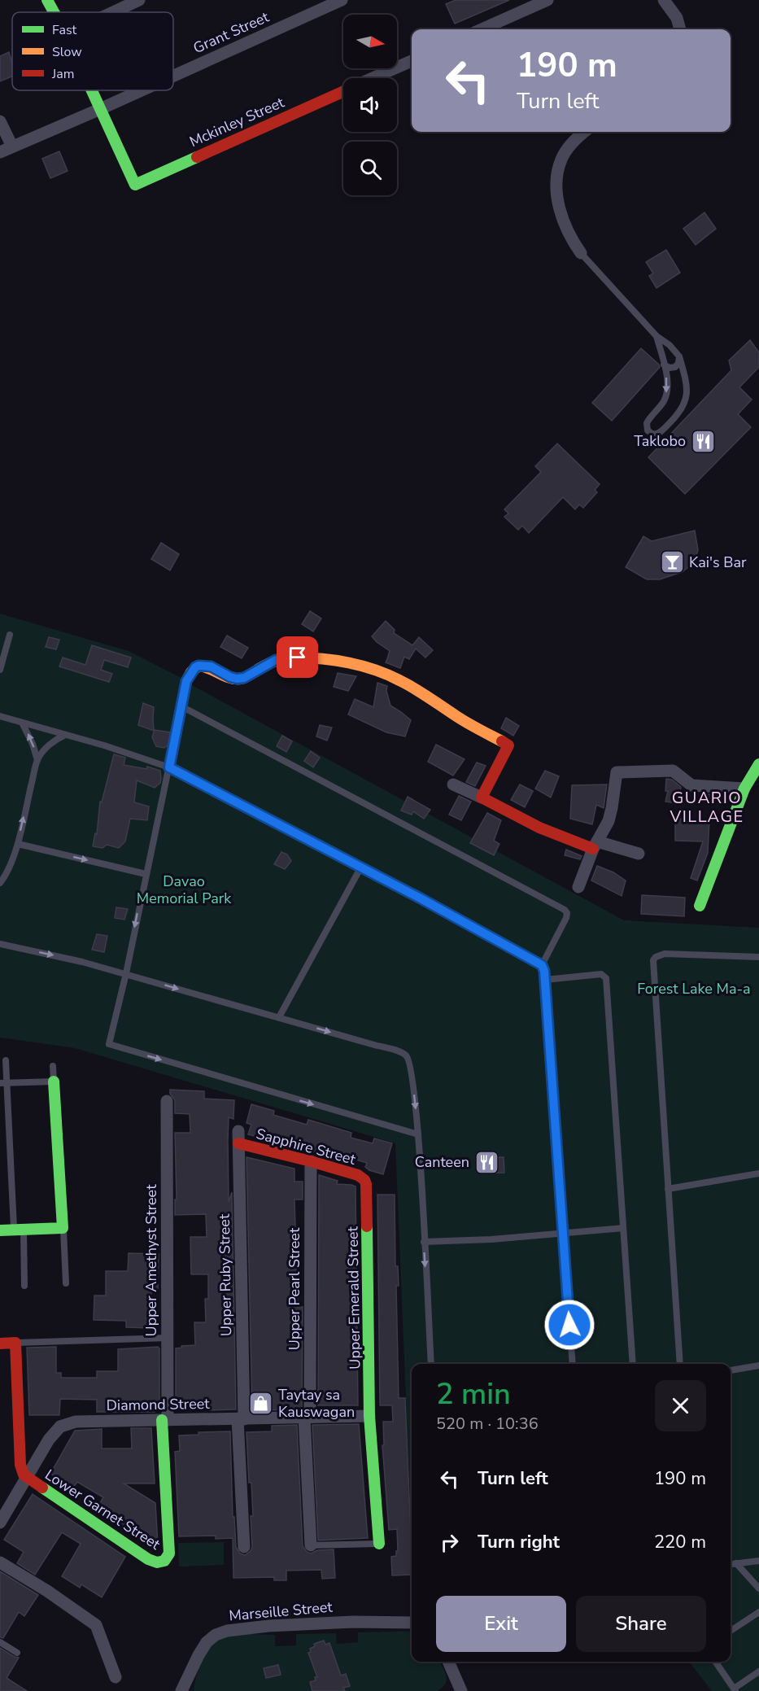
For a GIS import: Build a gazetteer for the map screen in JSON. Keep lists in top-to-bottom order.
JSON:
{
  "streets": {
    "street": [
      "Grant Street",
      "Mckinley Street",
      "Sapphire Street",
      "Upper Amethyst Street",
      "Upper Ruby Street",
      "Upper Pearl Street",
      "Upper Emerald Street",
      "Diamond Street",
      "Lower Garnet Street",
      "Marseille Street"
    ]
  },
  "crossings": [
    ["Grant Street", "Mckinley Street"],
    ["Sapphire Street", "Upper Ruby Street"],
    ["Sapphire Street", "Upper Pearl Street"],
    ["Sapphire Street", "Upper Emerald Street"],
    ["Upper Amethyst Street", "Diamond Street"],
    ["Upper Amethyst Street", "Lower Garnet Street"],
    ["Upper Ruby Street", "Diamond Street"],
    ["Upper Pearl Street", "Diamond Street"],
    ["Upper Emerald Street", "Diamond Street"],
    ["Diamond Street", "Lower Garnet Street"]
  ],
  "districts": ["GUARIO VILLAGE"],
  "parks": ["Davao Memorial Park", "Forest Lake Ma-a"],
  "places": {
    "restaurant": ["Taklobo", "Canteen"],
    "bar": ["Kai's Bar"],
    "shop": ["Taytay sa Kauswagan"]
  },
  "legend": ["Fast", "Slow", "Jam"],
  "north": "right",
  "page": {
    "turn": ["190 m", "Turn left"],
    "heading": ["2 min", "520 m · 10:36"],
    "list": [
      {
        "name": "Turn left",
        "value": "190 m"
      },
      {
        "name": "Turn right",
        "value": "220 m"
      }
    ],
    "buttons": ["Exit", "Share"]
  }
}
